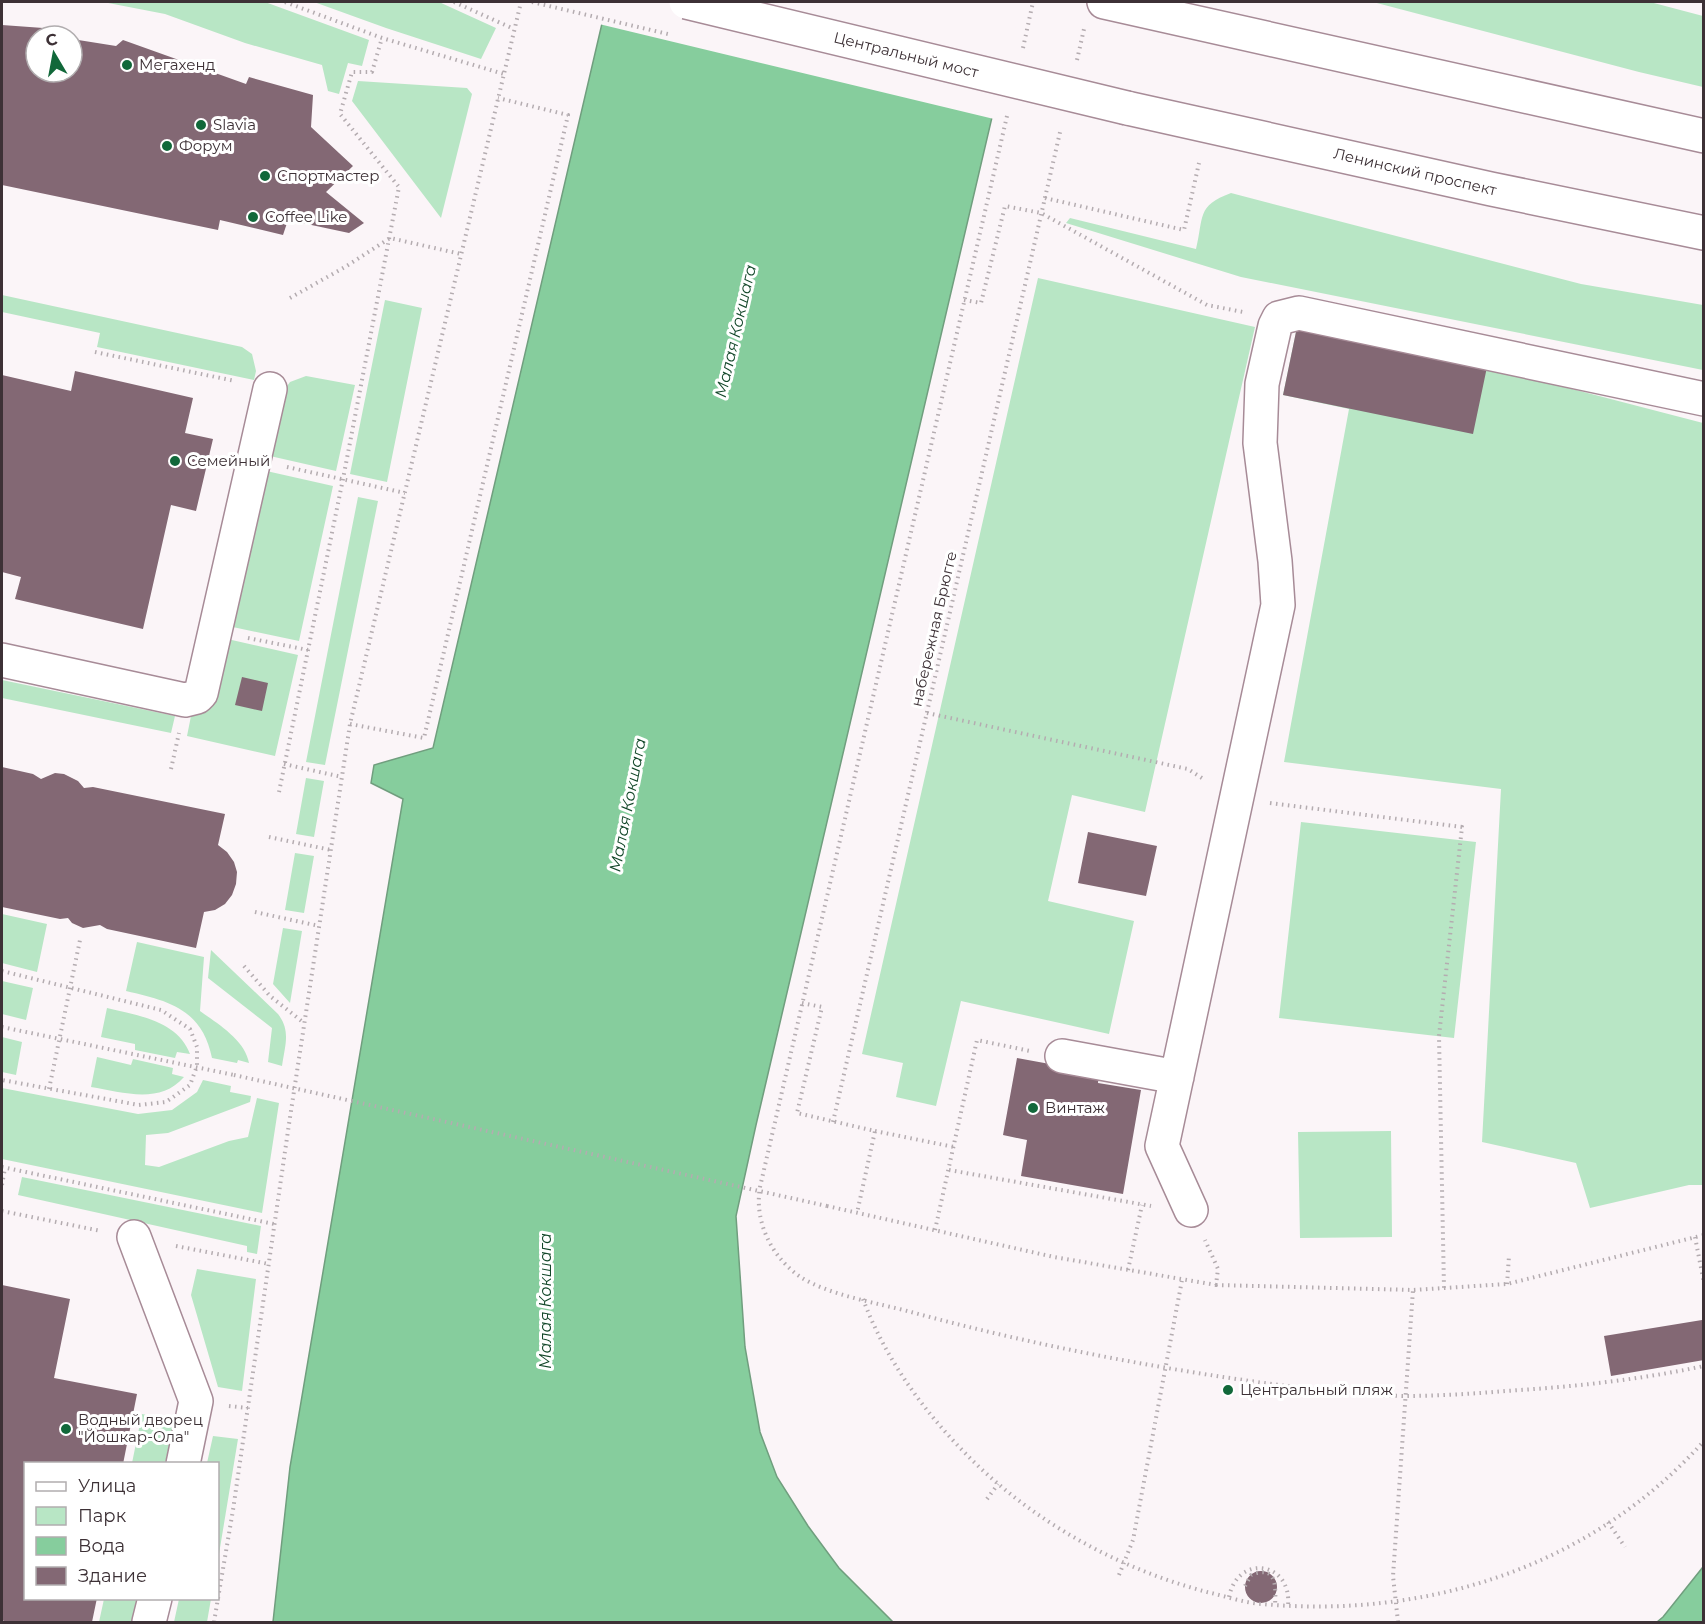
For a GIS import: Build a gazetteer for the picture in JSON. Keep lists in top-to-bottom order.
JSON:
{
  "streets": {
    "main road": ["Центральный мост", "Ленинский проспект"],
    "path": ["набережная Брюгге"]
  },
  "crossings": [
    ["Центральный мост", "Ленинский проспект"]
  ],
  "water": ["Малая Кокшага"],
  "places": [
    "Мегахенд",
    "Slavia",
    "Форум",
    "Спортмастер",
    "Coffee Like",
    "Семейный",
    "Винтаж",
    "Центральный пляж",
    "Водный дворец \"Йошкар-Ола\""
  ],
  "legend": [
    "Улица",
    "Парк",
    "Вода",
    "Здание"
  ],
  "north": "top"
}
